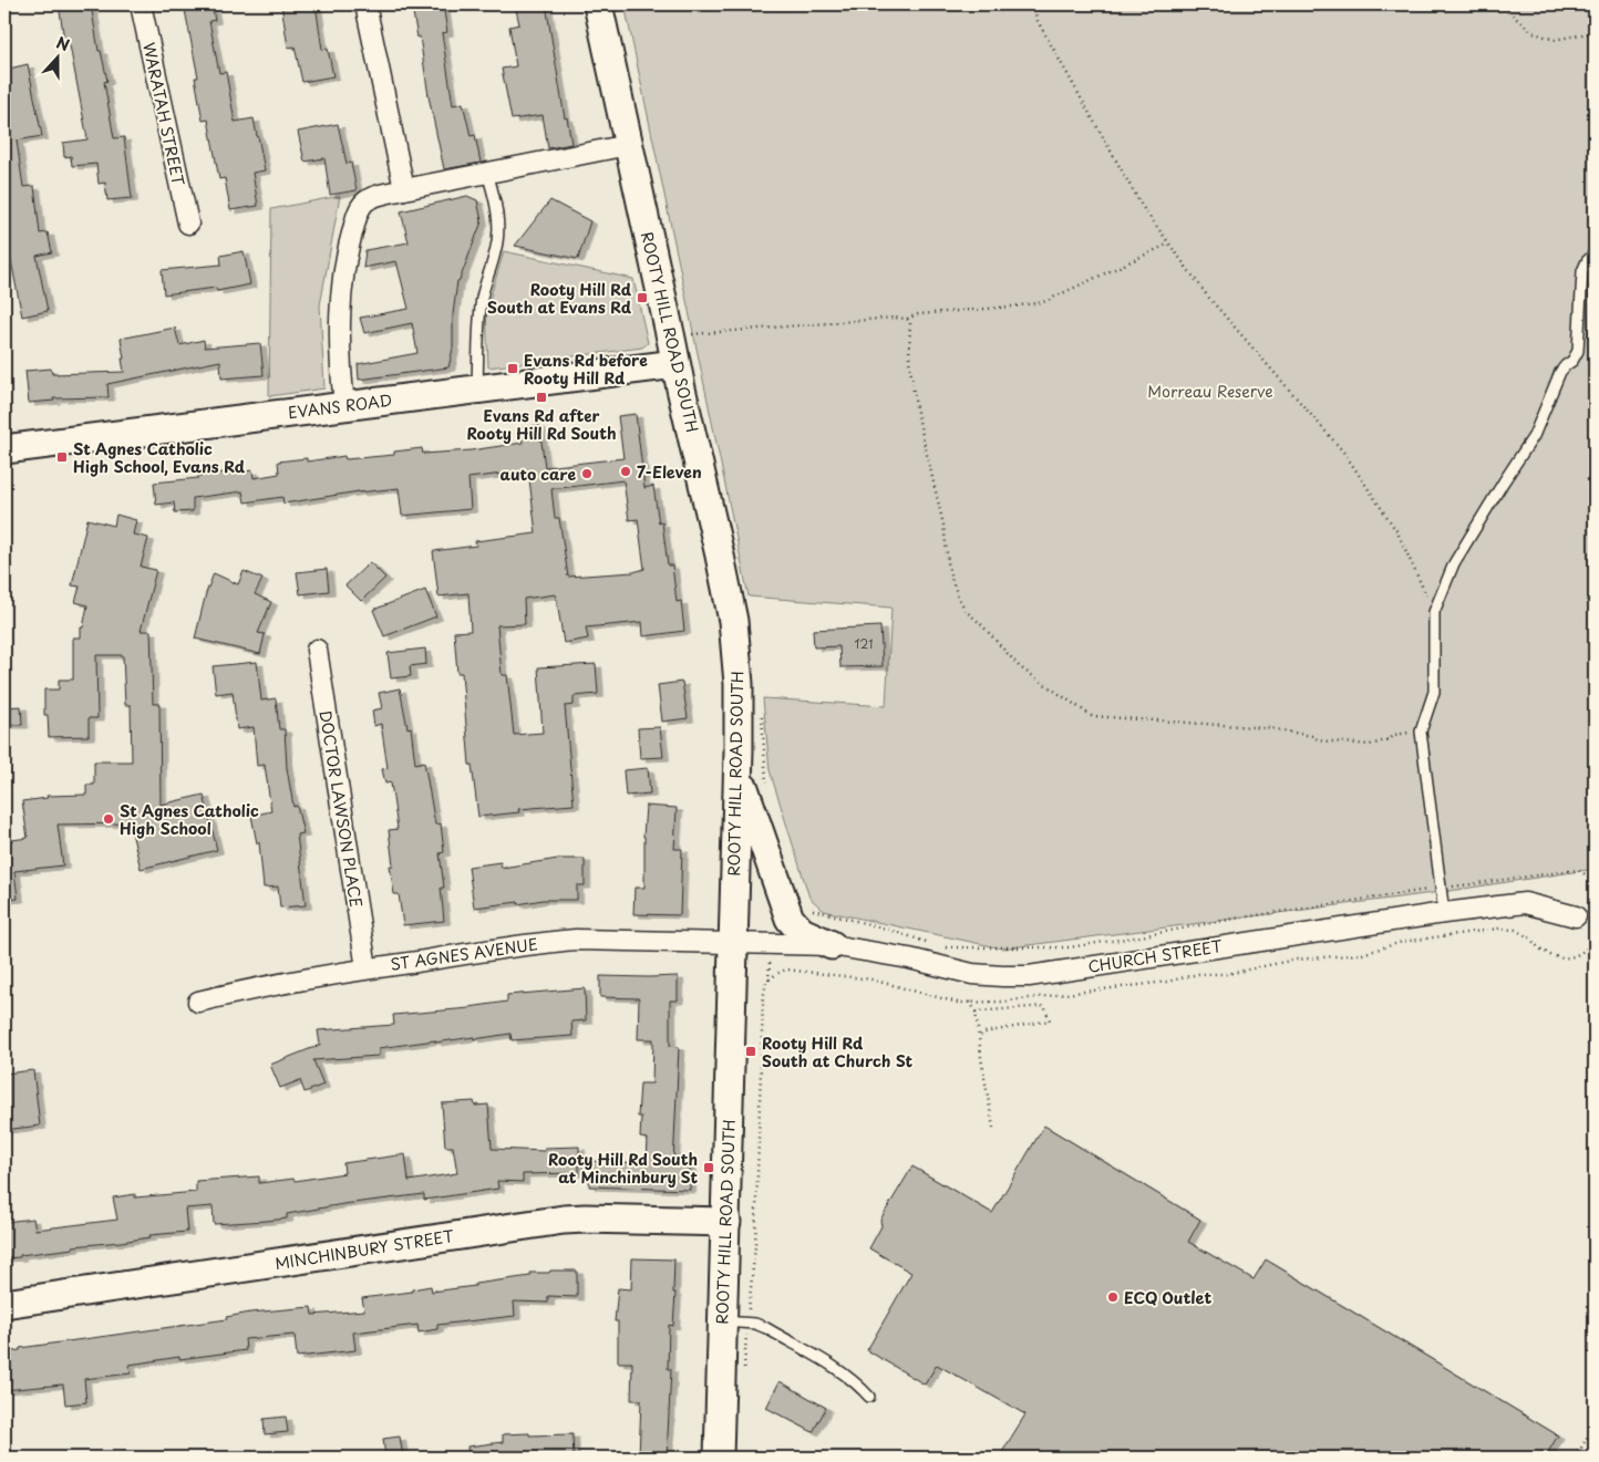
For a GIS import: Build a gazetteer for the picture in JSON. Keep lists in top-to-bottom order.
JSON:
{
  "streets": {
    "main road": ["ROOTY HILL ROAD SOUTH", "EVANS ROAD", "MINCHINBURY STREET"],
    "street": [
      "WARATAH STREET",
      "DOCTOR LAWSON PLACE",
      "ST AGNES AVENUE",
      "CHURCH STREET"
    ]
  },
  "crossings": [
    ["ROOTY HILL ROAD SOUTH", "EVANS ROAD"],
    ["ROOTY HILL ROAD SOUTH", "ST AGNES AVENUE"],
    ["ROOTY HILL ROAD SOUTH", "CHURCH STREET"],
    ["ROOTY HILL ROAD SOUTH", "MINCHINBURY STREET"],
    ["DOCTOR LAWSON PLACE", "ST AGNES AVENUE"],
    ["ST AGNES AVENUE", "CHURCH STREET"]
  ],
  "parks": ["Morreau Reserve"],
  "places": {
    "transit": [
      "Rooty Hill Rd South at Evans Rd",
      "Evans Rd before Rooty Hill Rd",
      "Evans Rd after Rooty Hill Rd South",
      "St Agnes Catholic High School, Evans Rd",
      "Rooty Hill Rd South at Church St",
      "Rooty Hill Rd South at Minchinbury St"
    ],
    "other": [
      "7-Eleven",
      "auto care",
      "St Agnes Catholic High School",
      "ECQ Outlet"
    ]
  },
  "house_numbers": ["121"],
  "north": "top"
}
